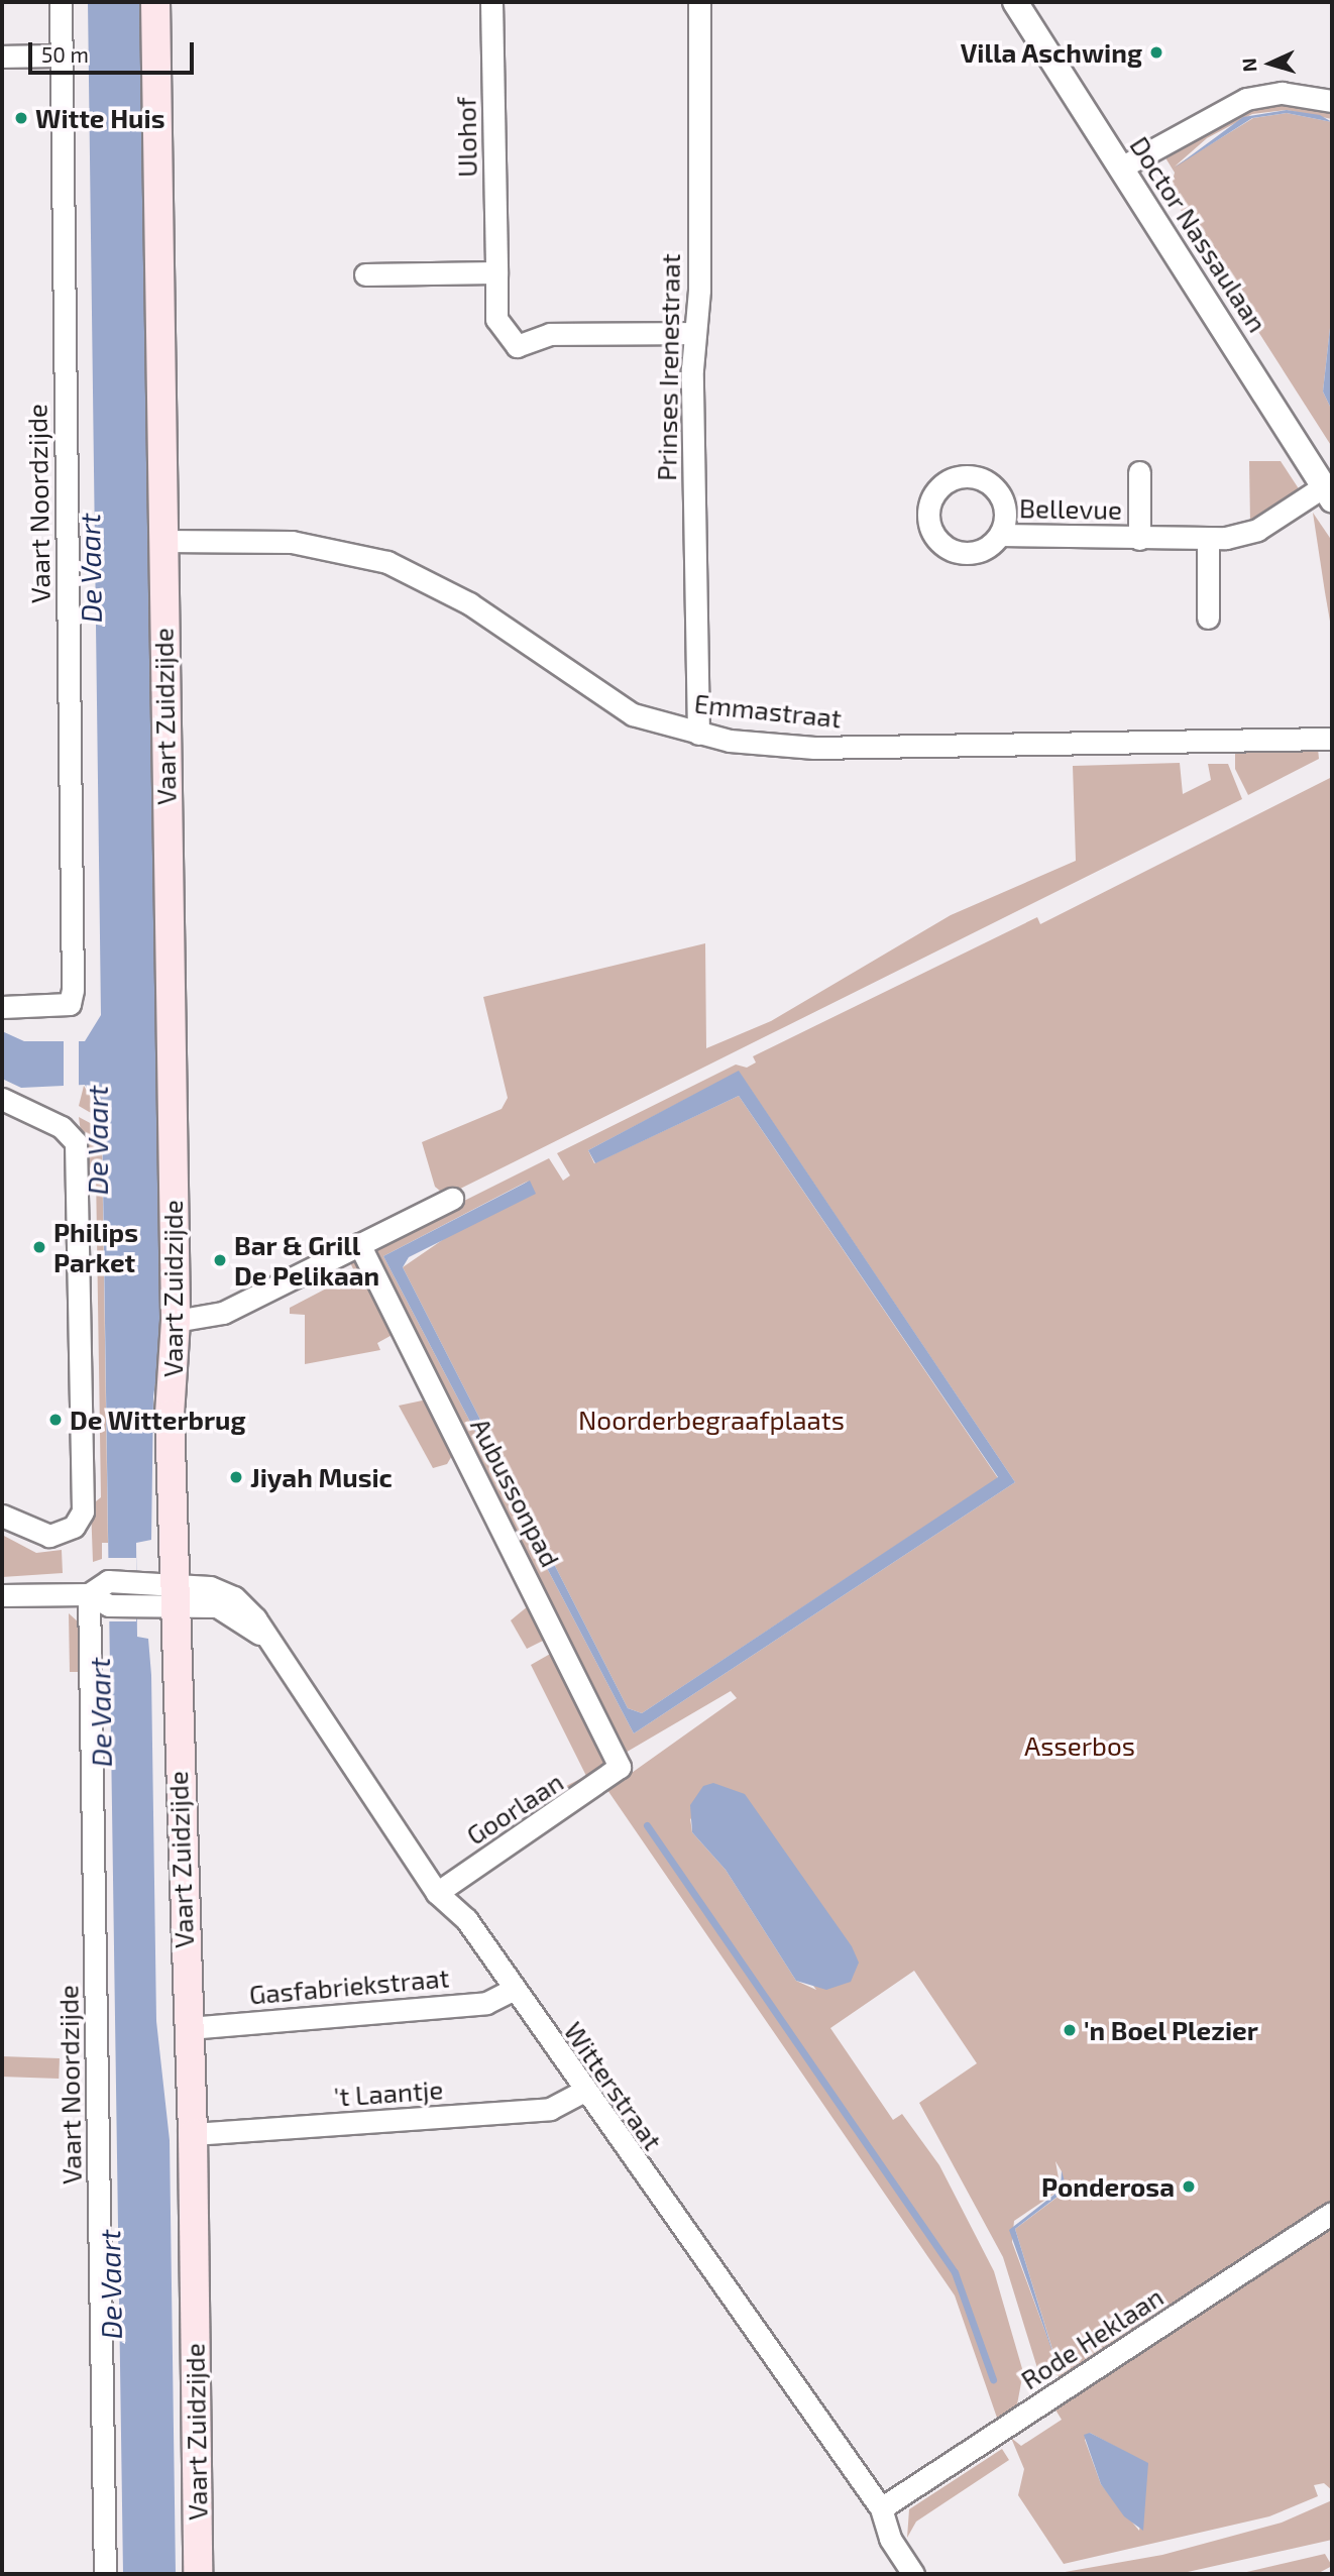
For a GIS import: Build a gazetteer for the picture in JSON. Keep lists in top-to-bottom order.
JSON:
{
  "streets": {
    "main road": ["Vaart Zuidzijde"],
    "street": [
      "Ulohof",
      "Doctor Nassaulaan",
      "Prinses Irenestraat",
      "Vaart Noordzijde",
      "Bellevue",
      "Emmastraat",
      "Aubussonpad",
      "Goorlaan",
      "Gasfabriekstraat",
      "Witterstraat",
      "'t Laantje",
      "Rode Heklaan"
    ]
  },
  "crossings": [
    ["Ulohof", "Prinses Irenestraat"],
    ["Doctor Nassaulaan", "Bellevue"],
    ["Prinses Irenestraat", "Emmastraat"],
    ["Emmastraat", "Vaart Zuidzijde"],
    ["Vaart Zuidzijde", "Gasfabriekstraat"],
    ["Vaart Zuidzijde", "Witterstraat"],
    ["Vaart Zuidzijde", "'t Laantje"],
    ["Aubussonpad", "Goorlaan"],
    ["Goorlaan", "Witterstraat"],
    ["Gasfabriekstraat", "Witterstraat"],
    ["Witterstraat", "'t Laantje"],
    ["Witterstraat", "Rode Heklaan"]
  ],
  "water": ["De Vaart"],
  "parks": ["Noorderbegraafplaats", "Asserbos"],
  "places": [
    "Villa Aschwing",
    "Witte Huis",
    "Philips Parket",
    "Bar & Grill De Pelikaan",
    "De Witterbrug",
    "Jiyah Music",
    "'n Boel Plezier",
    "Ponderosa"
  ],
  "scale_bar": "50 m",
  "north": "left"
}
